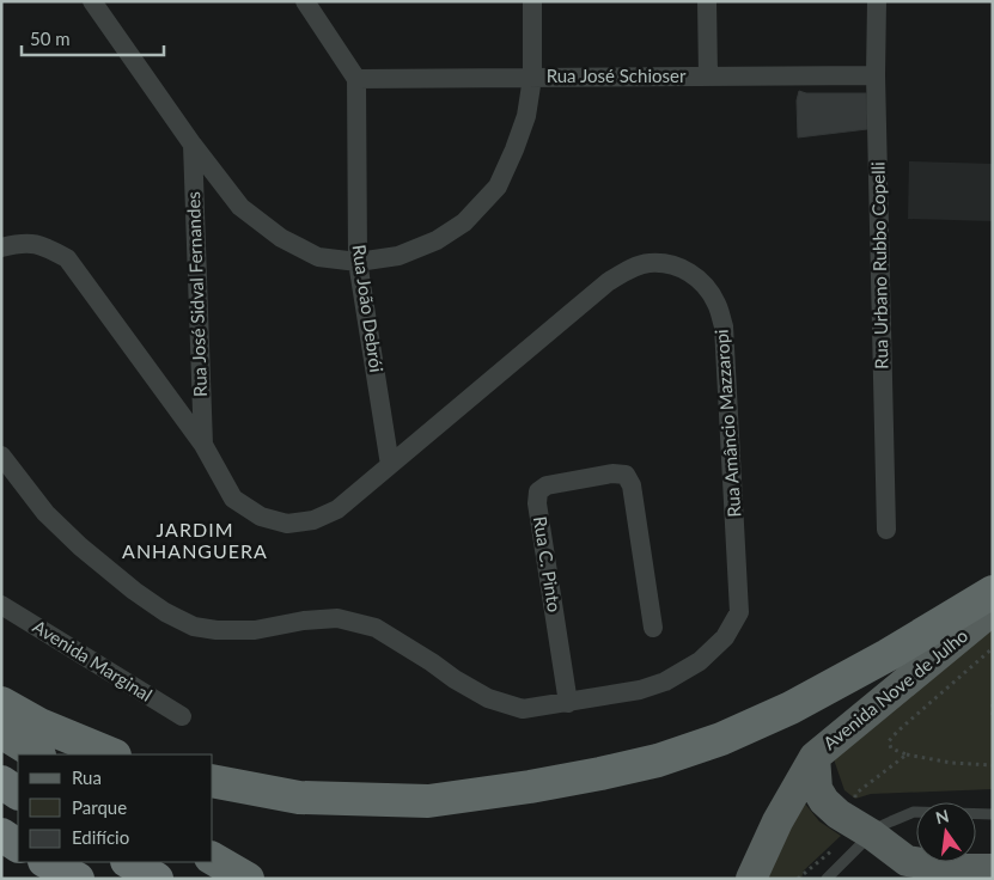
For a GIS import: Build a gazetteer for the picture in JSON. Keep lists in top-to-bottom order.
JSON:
{
  "streets": {
    "main road": ["Avenida Nove de Julho"],
    "street": [
      "Rua José Schioser",
      "Rua Urbano Rubbo Copelli",
      "Rua José Sidval Fernandes",
      "Rua João Debrói",
      "Rua Amâncio Mazzaropi",
      "Rua C. Pinto",
      "Avenida Marginal"
    ]
  },
  "crossings": [
    ["Rua José Schioser", "Rua Urbano Rubbo Copelli"],
    ["Rua José Schioser", "Rua João Debrói"],
    ["Rua José Sidval Fernandes", "Rua Amâncio Mazzaropi"],
    ["Rua João Debrói", "Rua Amâncio Mazzaropi"],
    ["Rua Amâncio Mazzaropi", "Rua C. Pinto"]
  ],
  "districts": ["JARDIM ANHANGUERA"],
  "legend": ["Rua", "Parque", "Edifício"],
  "scale_bar": "50 m",
  "north": "top"
}
